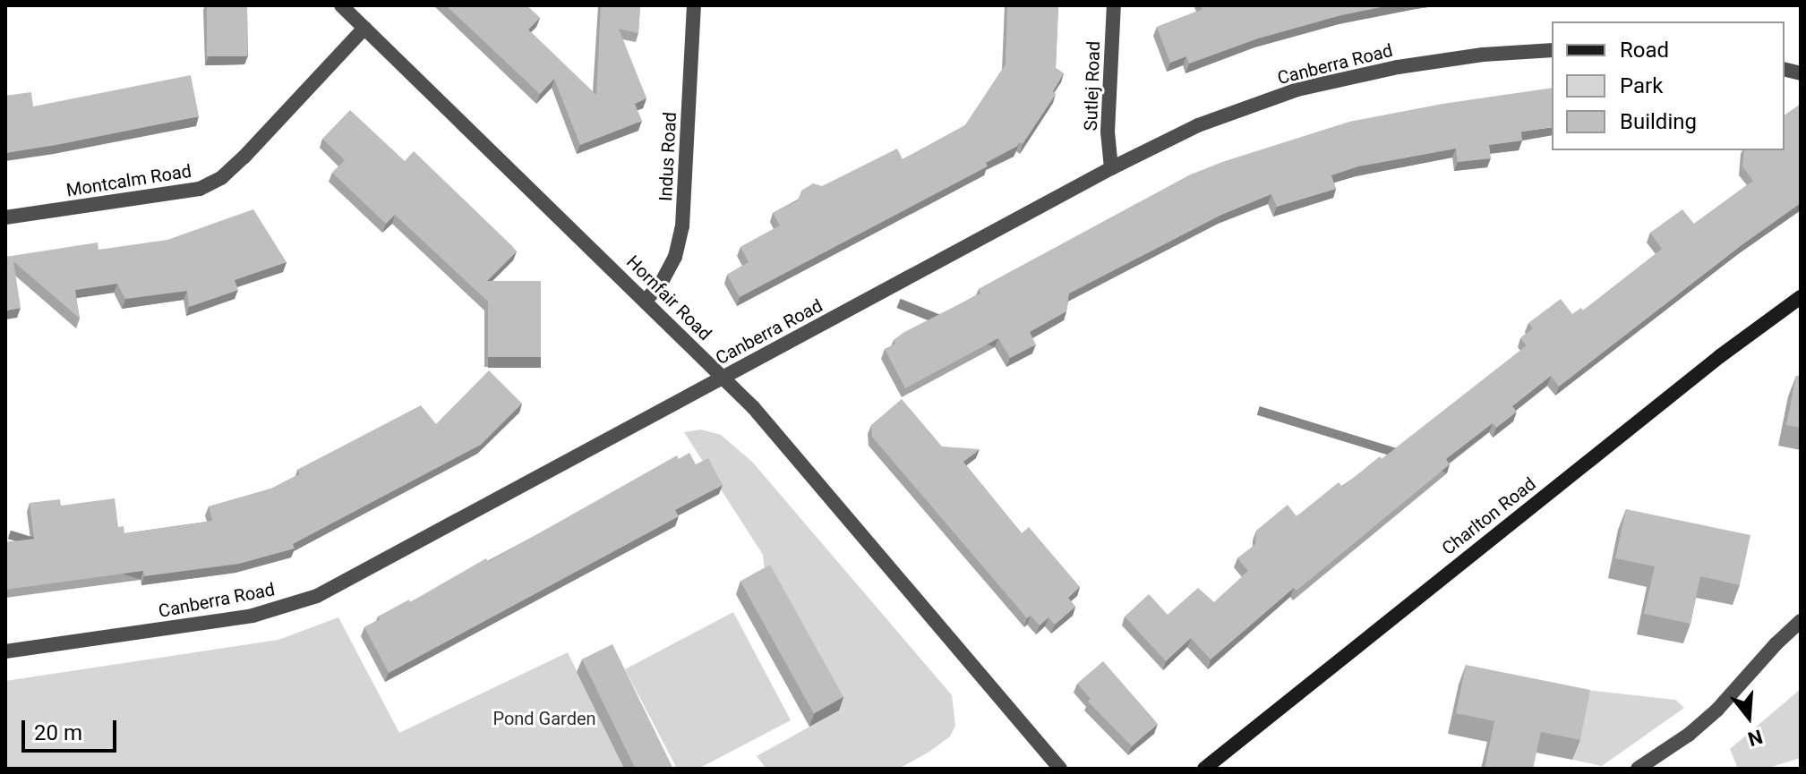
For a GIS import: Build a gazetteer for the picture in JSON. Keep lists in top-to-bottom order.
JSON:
{
  "streets": {
    "main road": ["Charlton Road"],
    "street": [
      "Canberra Road",
      "Sutlej Road",
      "Indus Road",
      "Montcalm Road",
      "Hornfair Road"
    ]
  },
  "crossings": [
    ["Canberra Road", "Sutlej Road"],
    ["Canberra Road", "Hornfair Road"],
    ["Indus Road", "Hornfair Road"],
    ["Montcalm Road", "Hornfair Road"]
  ],
  "parks": ["Pond Garden"],
  "legend": ["Road", "Park", "Building"],
  "scale_bar": "20 m",
  "north": "bottom"
}
